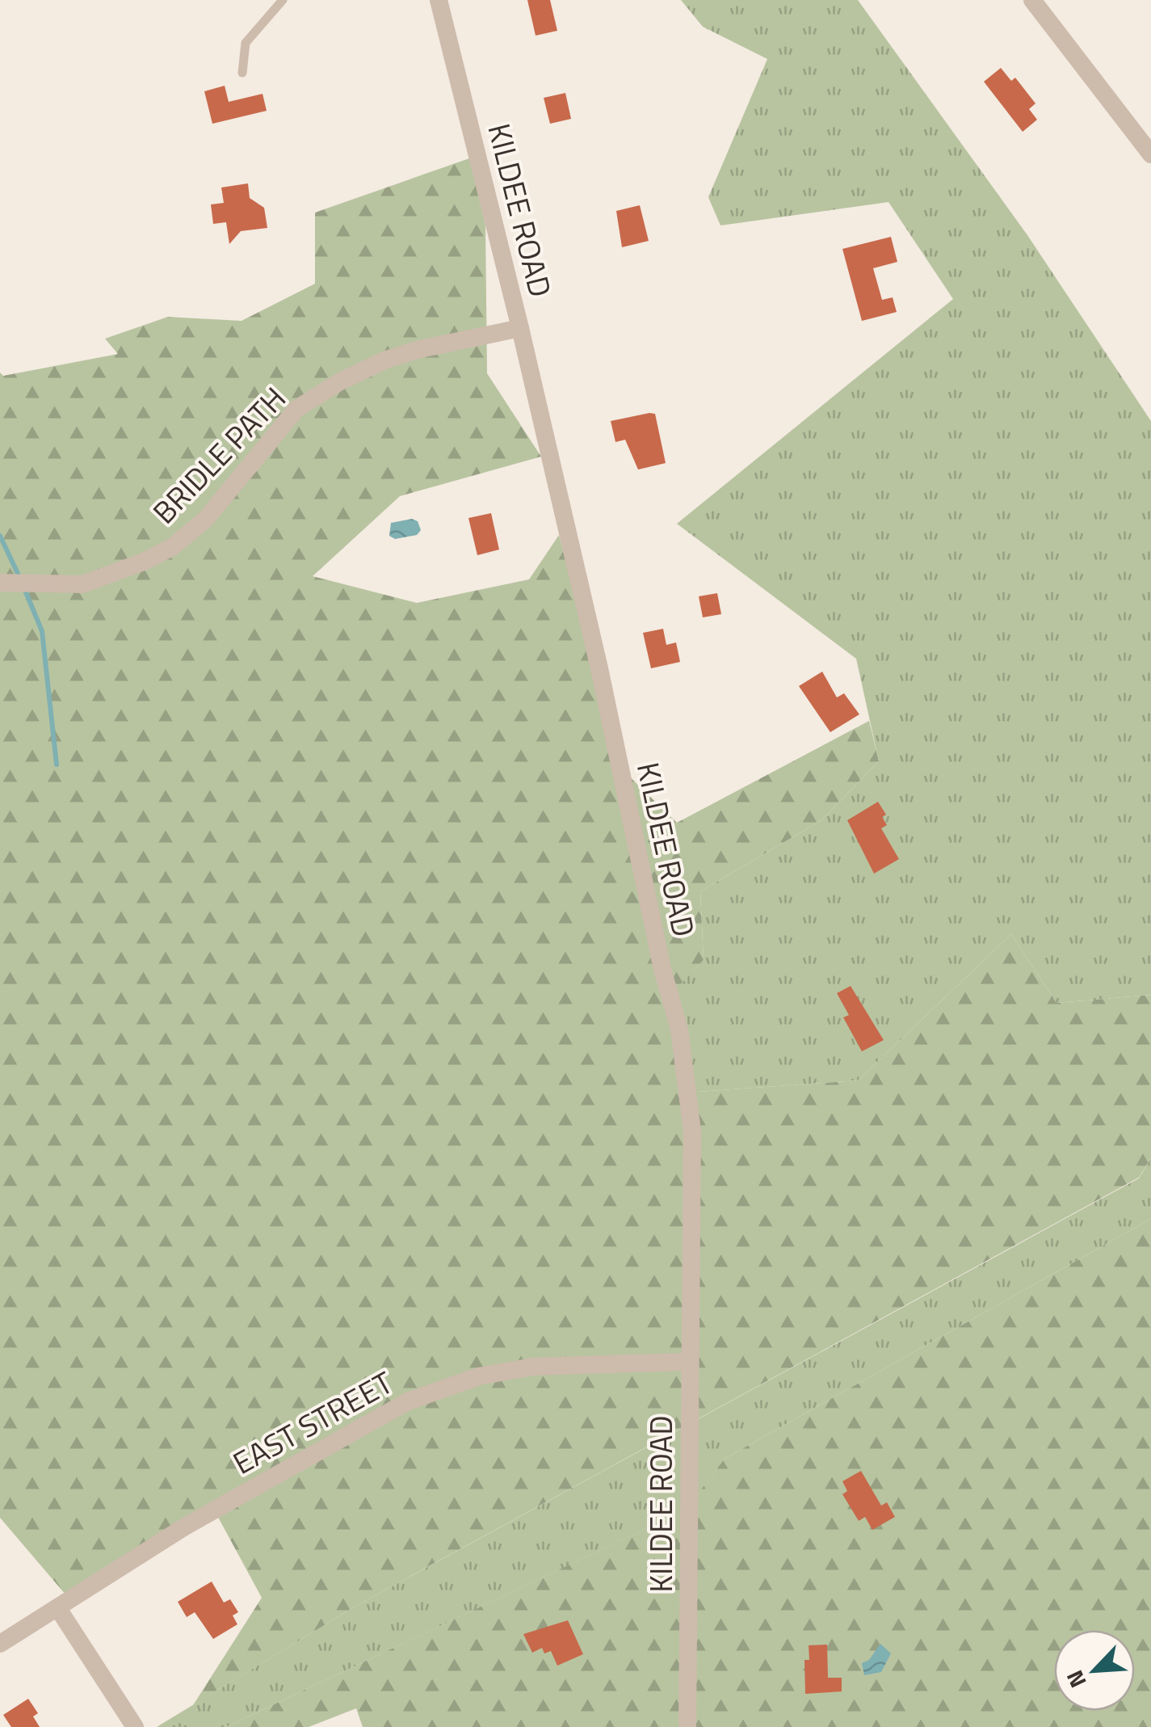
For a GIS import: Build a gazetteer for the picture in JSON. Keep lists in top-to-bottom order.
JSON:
{
  "streets": {
    "street": ["KILDEE ROAD", "BRIDLE PATH", "EAST STREET"]
  },
  "crossings": [
    ["KILDEE ROAD", "BRIDLE PATH"],
    ["KILDEE ROAD", "EAST STREET"]
  ],
  "north": "bottom left"
}
